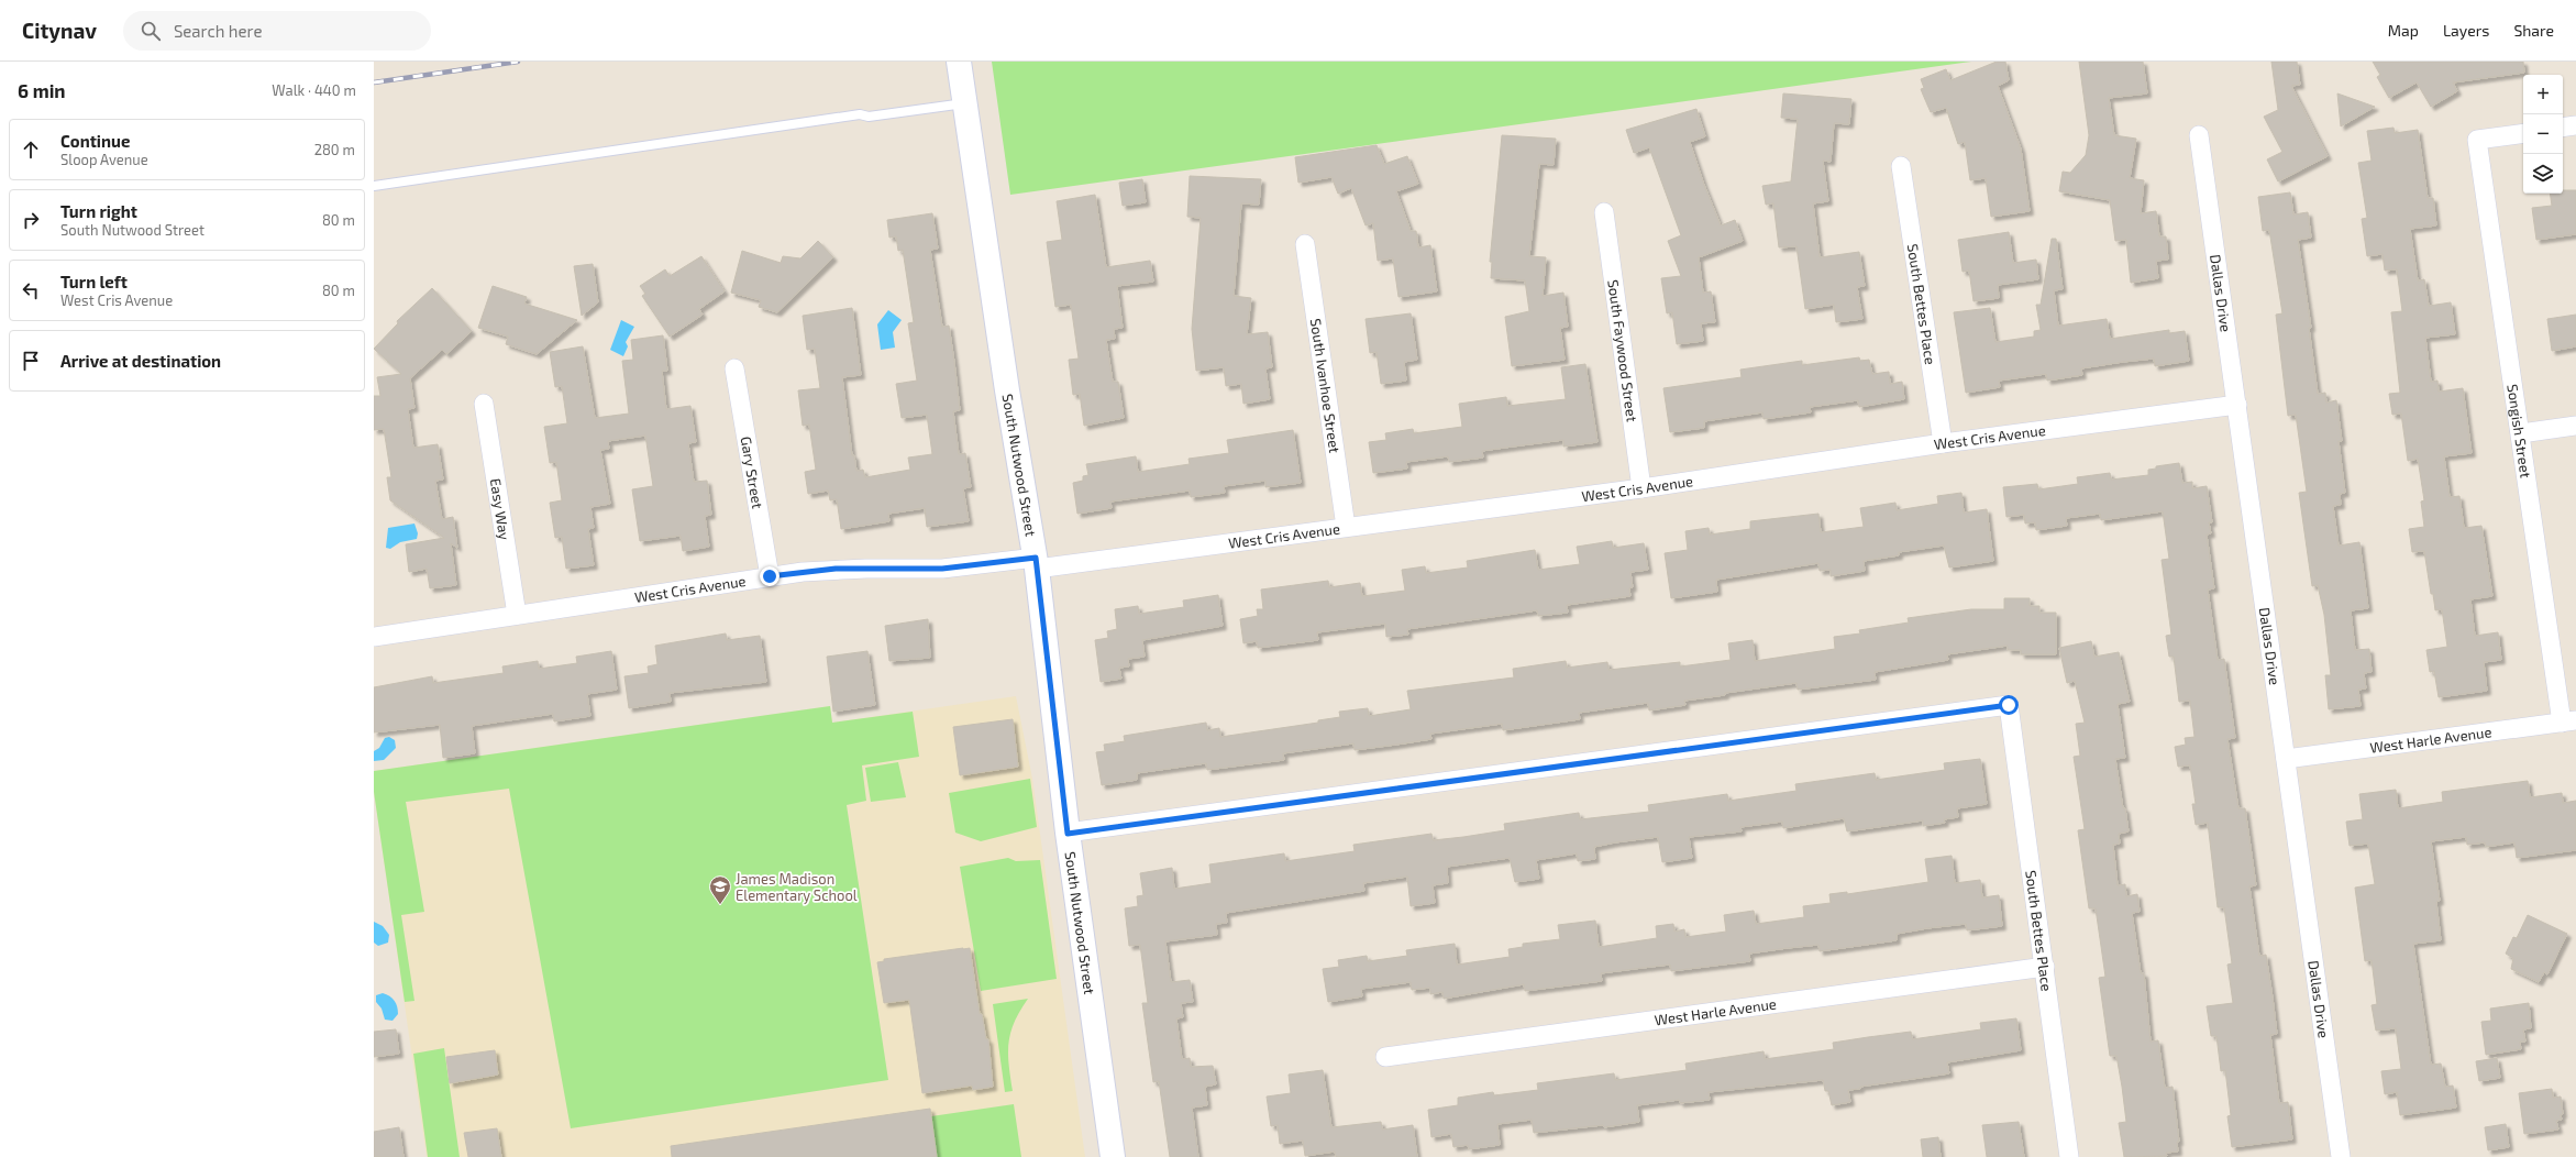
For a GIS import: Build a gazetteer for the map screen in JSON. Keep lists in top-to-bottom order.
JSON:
{
  "streets": {
    "street": [
      "Dallas Drive",
      "South Bettes Place",
      "South Faywood Street",
      "South Ivanhoe Street",
      "Songish Street",
      "West Cris Avenue",
      "South Nutwood Street",
      "Gary Street",
      "Easy Way",
      "West Harle Avenue"
    ]
  },
  "crossings": [
    ["Dallas Drive", "West Cris Avenue"],
    ["Dallas Drive", "West Harle Avenue"],
    ["South Bettes Place", "West Cris Avenue"],
    ["South Bettes Place", "South Nutwood Street"],
    ["South Bettes Place", "West Harle Avenue"],
    ["South Faywood Street", "West Cris Avenue"],
    ["South Ivanhoe Street", "West Cris Avenue"],
    ["Songish Street", "West Harle Avenue"],
    ["West Cris Avenue", "South Nutwood Street"],
    ["West Cris Avenue", "Gary Street"],
    ["West Cris Avenue", "Easy Way"]
  ],
  "places": {
    "school or university": ["James Madison Elementary School"]
  },
  "page": {
    "header": "Citynav",
    "search": "Search here",
    "nav": ["Map", "Layers", "Share"],
    "heading": ["6 min", "Walk · 440 m"],
    "map_buttons": ["+", "−"],
    "list": [
      ["Continue", "Sloop Avenue", "280 m"],
      ["Turn right", "South Nutwood Street", "80 m"],
      ["Turn left", "West Cris Avenue", "80 m"],
      "Arrive at destination"
    ]
  }
}
